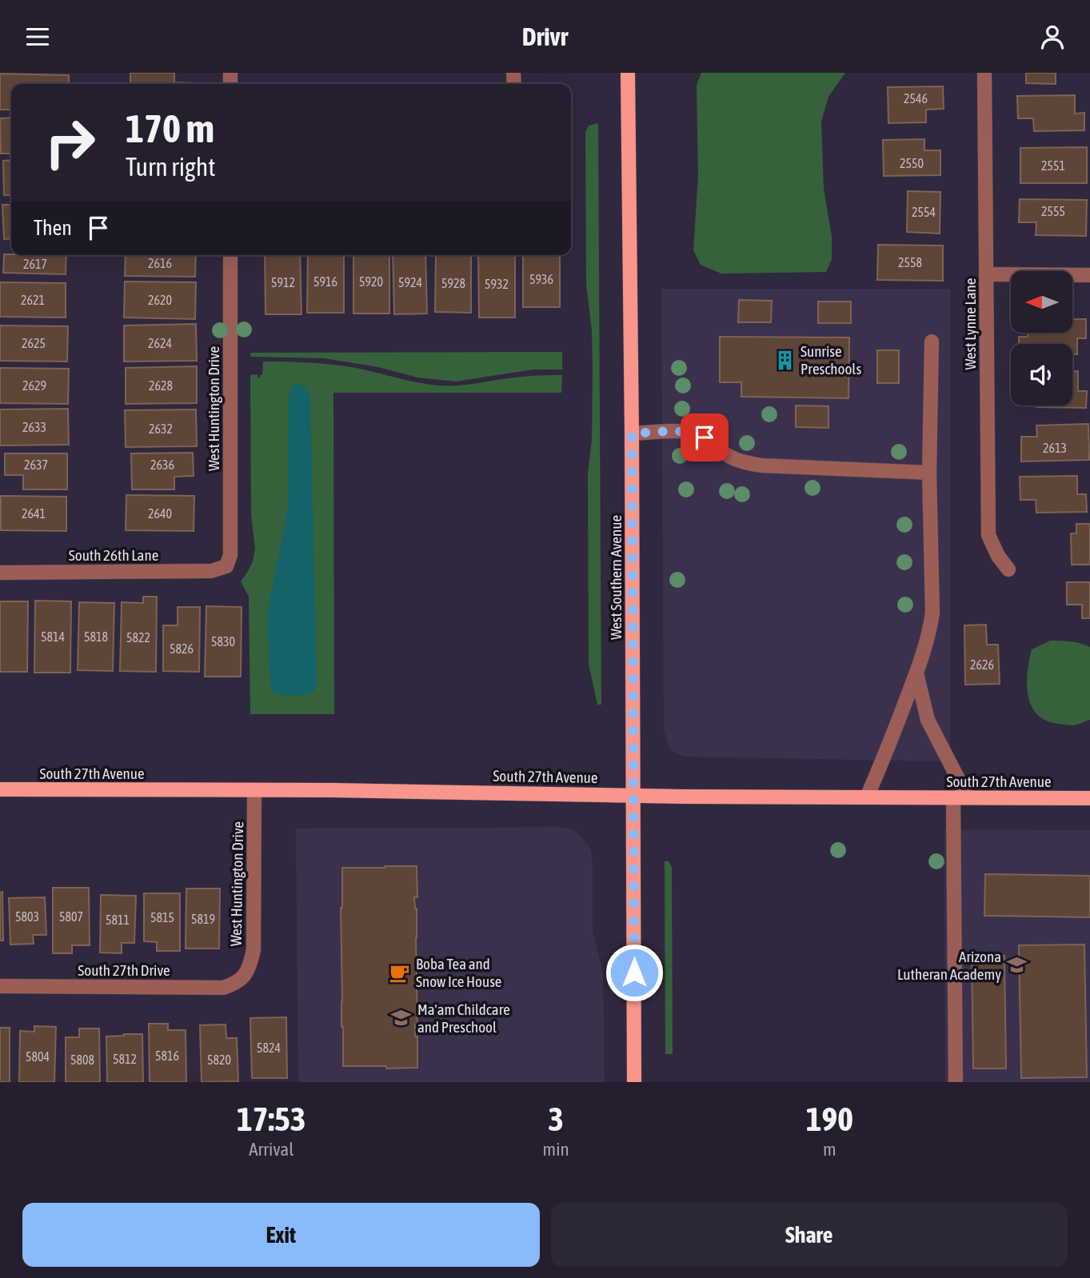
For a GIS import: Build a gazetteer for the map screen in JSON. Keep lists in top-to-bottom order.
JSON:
{
  "streets": {
    "main road": ["West Southern Avenue", "South 27th Avenue"],
    "street": [
      "West Lynne Lane",
      "West Huntington Drive",
      "South 26th Lane",
      "South 27th Drive"
    ]
  },
  "crossings": [
    ["West Huntington Drive", "South 26th Lane"],
    ["West Huntington Drive", "South 27th Avenue"],
    ["West Huntington Drive", "South 27th Drive"],
    ["West Southern Avenue", "South 27th Avenue"]
  ],
  "places": {
    "building": ["Sunrise Preschools"],
    "school or university": ["Arizona Lutheran Academy", "Ma'am Childcare and Preschool"],
    "cafe": ["Boba Tea and Snow Ice House"]
  },
  "house_numbers": [
    "2546",
    "2550",
    "2551",
    "2555",
    "2554",
    "2558",
    "2616",
    "2617",
    "5936",
    "5916",
    "5920",
    "5912",
    "5924",
    "5928",
    "5932",
    "2621",
    "2620",
    "2625",
    "2624",
    "2629",
    "2628",
    "2633",
    "2632",
    "2613",
    "2637",
    "2636",
    "2641",
    "2640",
    "5814",
    "5818",
    "5822",
    "5830",
    "5826",
    "2626",
    "5803",
    "5807",
    "5815",
    "5819",
    "5811",
    "5824",
    "5816",
    "5804",
    "5812",
    "5808",
    "5820"
  ],
  "north": "left",
  "page": {
    "header": "Drivr",
    "turn": ["170 m", "Turn right"],
    "then": "Then",
    "eta": [
      "17:53",
      "Arrival",
      "3",
      "min",
      "190",
      "m"
    ],
    "buttons": ["Exit", "Share"]
  }
}
